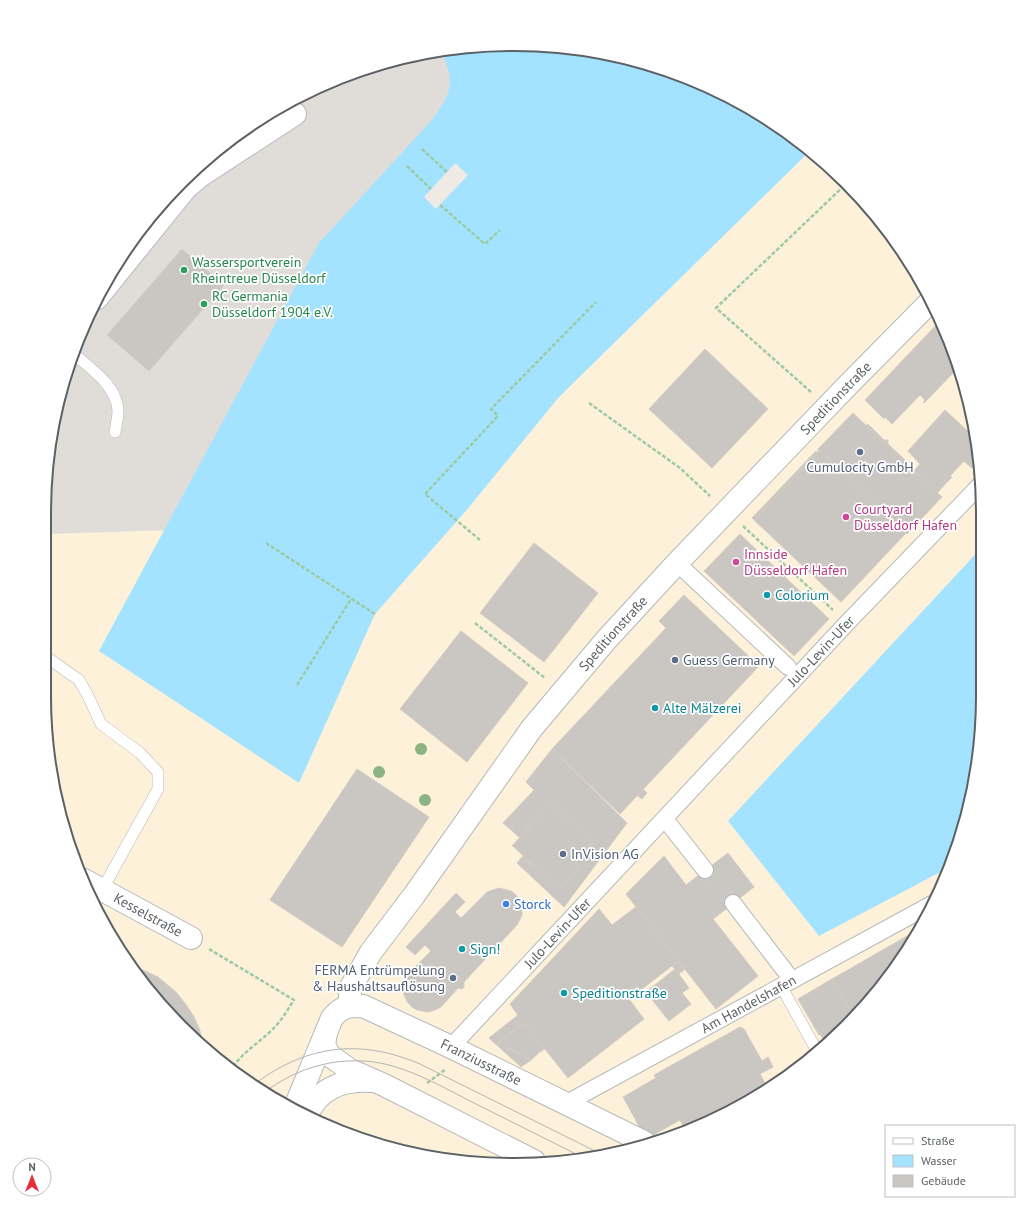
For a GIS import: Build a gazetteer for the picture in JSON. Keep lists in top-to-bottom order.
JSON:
{
  "streets": {
    "street": [
      "Speditionstraße",
      "Julo-Levin-Ufer",
      "Kesselstraße",
      "Am Handelshafen",
      "Franziusstraße"
    ]
  },
  "crossings": [
    ["Speditionstraße", "Franziusstraße"],
    ["Julo-Levin-Ufer", "Franziusstraße"],
    ["Am Handelshafen", "Franziusstraße"]
  ],
  "places": [
    "Wassersportverein Rheintreue Düsseldorf",
    "RC Germania Düsseldorf 1904 e.V.",
    "Cumulocity GmbH",
    "Courtyard Düsseldorf Hafen",
    "Innside Düsseldorf Hafen",
    "Colorium",
    "Guess Germany",
    "Alte Mälzerei",
    "InVision AG",
    "Storck",
    "Sign!",
    "FERMA Entrümpelung & Haushaltsauflösung",
    "Speditionstraße"
  ],
  "legend": ["Straße", "Wasser", "Gebäude"],
  "north": "top"
}
